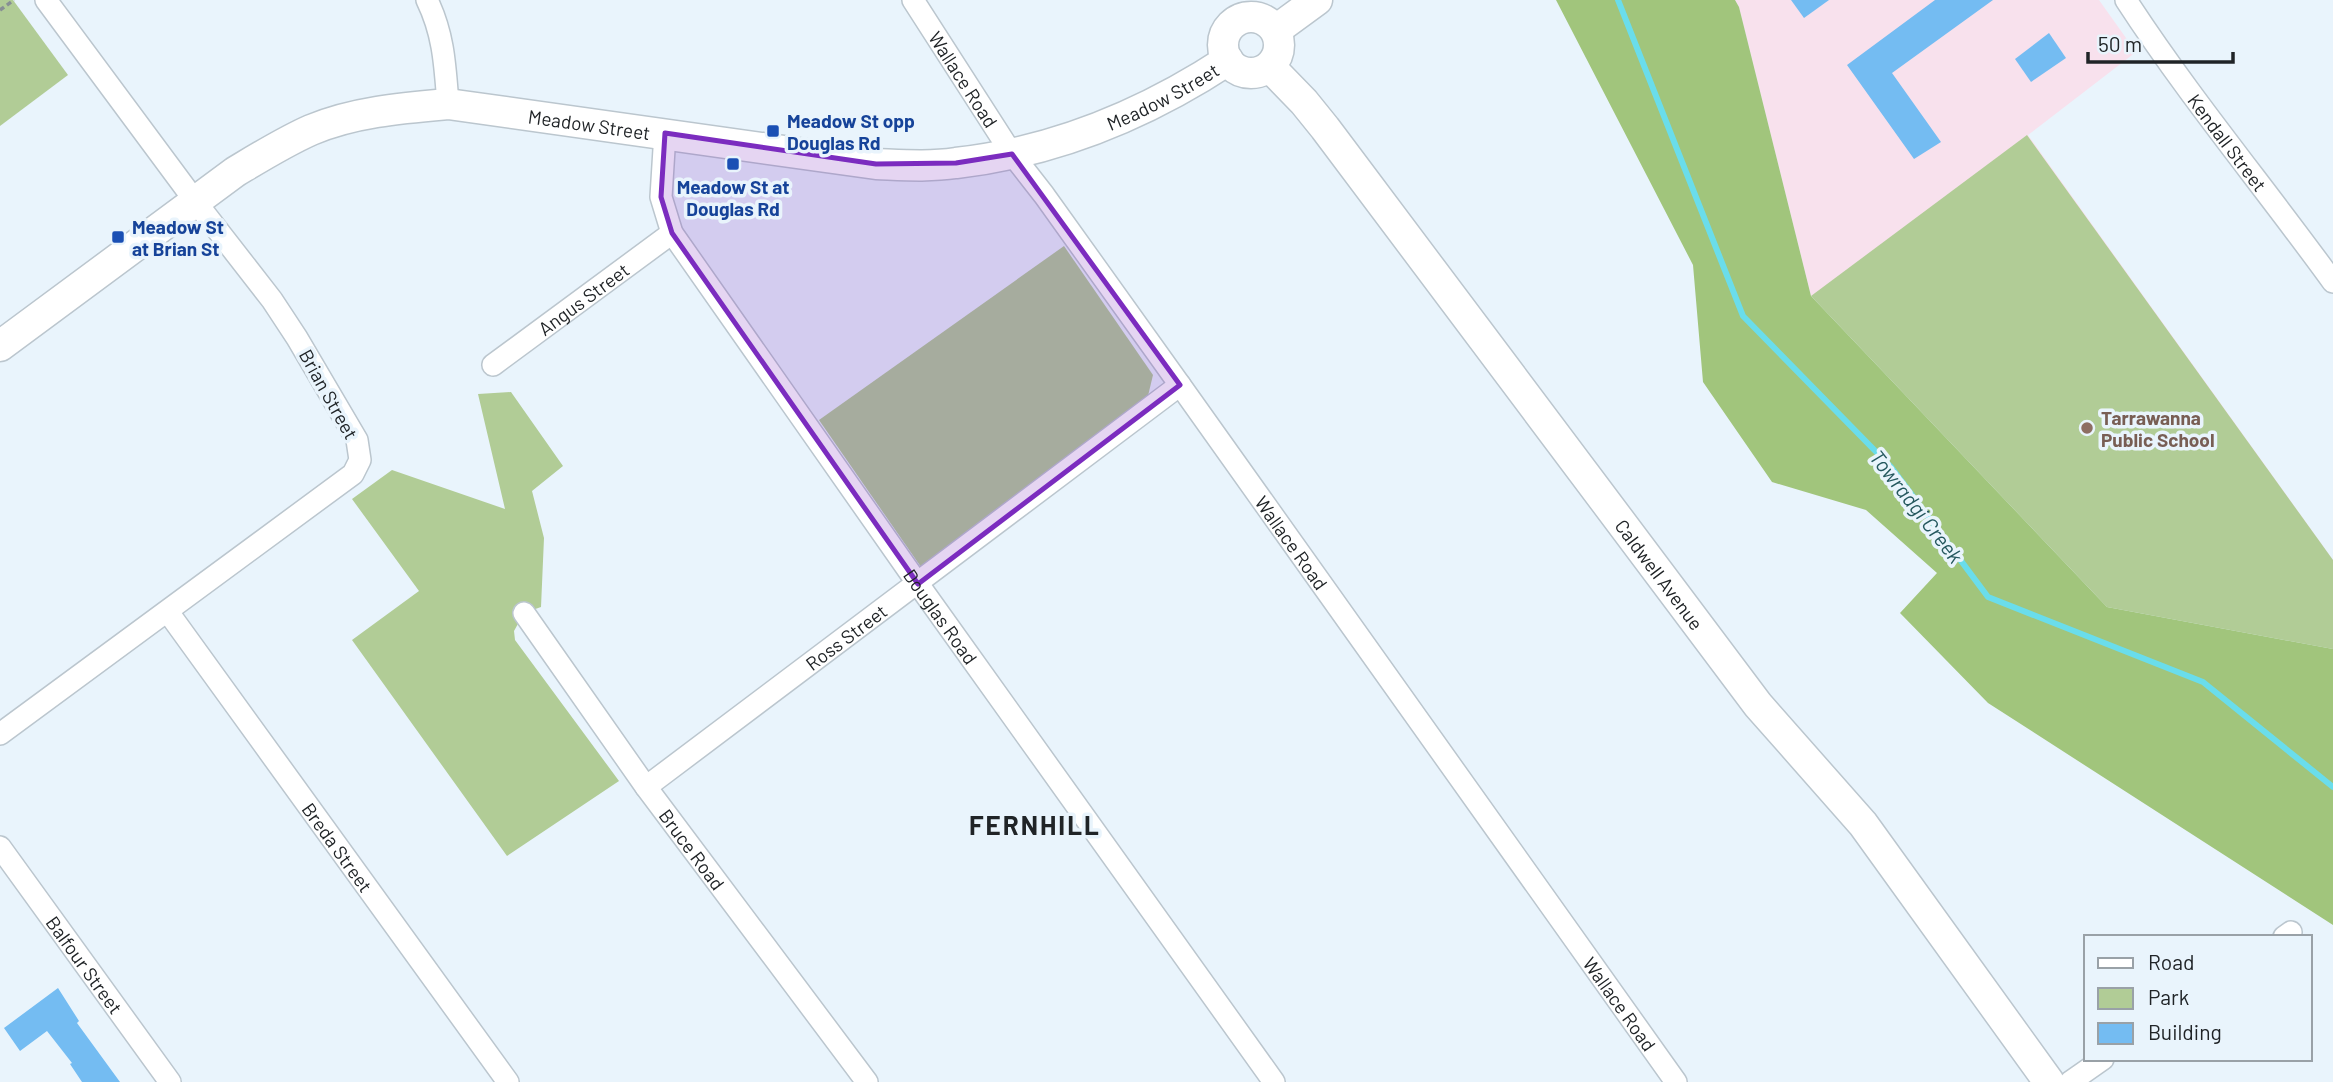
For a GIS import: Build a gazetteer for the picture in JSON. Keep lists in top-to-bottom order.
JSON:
{
  "streets": {
    "main road": ["Meadow Street", "Caldwell Avenue"],
    "street": [
      "Wallace Road",
      "Kendall Street",
      "Angus Street",
      "Brian Street",
      "Douglas Road",
      "Ross Street",
      "Breda Street",
      "Bruce Road",
      "Balfour Street"
    ]
  },
  "crossings": [
    ["Wallace Road", "Meadow Street"],
    ["Wallace Road", "Ross Street"],
    ["Meadow Street", "Brian Street"],
    ["Meadow Street", "Caldwell Avenue"],
    ["Meadow Street", "Douglas Road"],
    ["Angus Street", "Douglas Road"],
    ["Brian Street", "Breda Street"],
    ["Douglas Road", "Ross Street"],
    ["Ross Street", "Bruce Road"]
  ],
  "districts": ["FERNHILL"],
  "water": ["Towradgi Creek"],
  "places": {
    "transit": ["Meadow St opp Douglas Rd", "Meadow St at Douglas Rd", "Meadow St at Brian St"],
    "other": ["Tarrawanna Public School"]
  },
  "legend": ["Road", "Park", "Building"],
  "scale_bar": "50 m"
}
